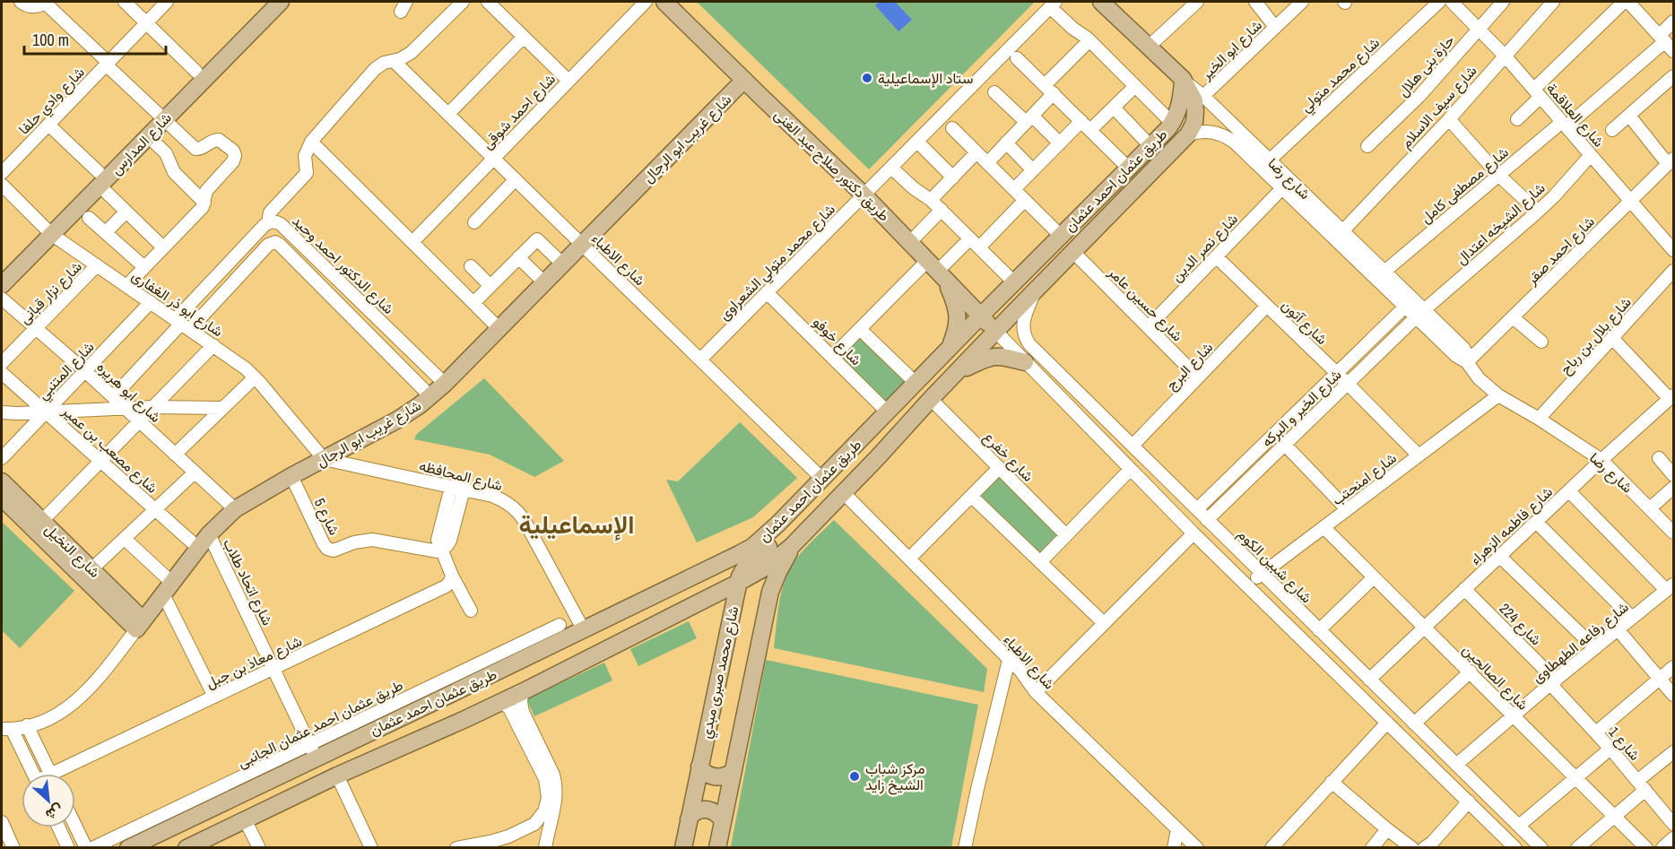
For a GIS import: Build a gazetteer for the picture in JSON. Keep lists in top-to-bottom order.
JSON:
{
  "streets": {
    "main road": [
      "شارع غريب ابو الرجال",
      "شارع المدارس",
      "طريق دكتور صلاح عبد الغنى",
      "شارع رضا",
      "طريق عثمان احمد عثمان",
      "شارع النخيل",
      "شارع محمد صبرى مبدي"
    ],
    "street": [
      "شارع ابو الخير",
      "حارة بنى هلال",
      "شارع محمد متولي",
      "شارع وادي حلفا",
      "شارع سيف الاسلام",
      "شارع احمد شوقى",
      "شارع العلاقمة",
      "شارع مصطفى كامل",
      "شارع الشيخه اعتدال",
      "شارع نصر الدين",
      "شارع احمد صقر",
      "شارع الاطباء",
      "شارع محمد متولي الشعراوى",
      "شارع الدكتور احمد وحيد",
      "شارع نزار قبانى",
      "شارع ابو ذر الغفارى",
      "شارع حسين عامر",
      "شارع آتون",
      "شارع بلال بن رباح",
      "شارع خوفو",
      "شارع البرج",
      "شارع المتنبي",
      "شارع ابو هريره",
      "شارع الخير و البركه",
      "شارع مصعب بن عمير",
      "شارع خفرع",
      "شارع المحافظه",
      "شارع امنحتب",
      "شارع 5",
      "شارع فاطمه الزهراء",
      "شارع شبين الكوم",
      "شارع اتحاد طلاب",
      "شارع 224",
      "شارع رفاعه الطهطاوى",
      "شارع معاذ بن جبل",
      "شارع الصالحين",
      "طريق عثمان احمد عثمان الجانبى",
      "شارع 1"
    ]
  },
  "crossings": [
    ["شارع ابو الخير", "شارع رضا"],
    ["حارة بنى هلال", "شارع العلاقمة"],
    ["شارع محمد متولي", "شارع رضا"],
    ["شارع سيف الاسلام", "شارع العلاقمة"],
    ["شارع سيف الاسلام", "شارع رضا"],
    ["شارع احمد شوقى", "شارع الاطباء"],
    ["شارع العلاقمة", "شارع مصطفى كامل"],
    ["شارع العلاقمة", "شارع الشيخه اعتدال"],
    ["شارع العلاقمة", "شارع احمد صقر"],
    ["شارع غريب ابو الرجال", "طريق دكتور صلاح عبد الغنى"],
    ["شارع غريب ابو الرجال", "شارع الاطباء"],
    ["شارع غريب ابو الرجال", "شارع الدكتور احمد وحيد"],
    ["شارع غريب ابو الرجال", "شارع ابو ذر الغفارى"],
    ["شارع غريب ابو الرجال", "شارع ابو هريره"],
    ["شارع غريب ابو الرجال", "شارع مصعب بن عمير"],
    ["شارع غريب ابو الرجال", "شارع المحافظه"],
    ["شارع غريب ابو الرجال", "شارع 5"],
    ["شارع غريب ابو الرجال", "شارع النخيل"],
    ["شارع غريب ابو الرجال", "شارع اتحاد طلاب"],
    ["شارع المدارس", "شارع ابو ذر الغفارى"],
    ["طريق دكتور صلاح عبد الغنى", "طريق عثمان احمد عثمان"],
    ["طريق دكتور صلاح عبد الغنى", "شارع محمد متولي الشعراوى"],
    ["شارع رضا", "طريق عثمان احمد عثمان"],
    ["شارع رضا", "شارع مصطفى كامل"],
    ["شارع رضا", "شارع الشيخه اعتدال"],
    ["شارع رضا", "شارع نصر الدين"],
    ["شارع رضا", "شارع احمد صقر"],
    ["شارع رضا", "شارع بلال بن رباح"],
    ["شارع رضا", "شارع الخير و البركه"],
    ["شارع رضا", "شارع امنحتب"],
    ["شارع رضا", "شارع فاطمه الزهراء"],
    ["طريق عثمان احمد عثمان", "شارع الاطباء"],
    ["طريق عثمان احمد عثمان", "شارع حسين عامر"],
    ["طريق عثمان احمد عثمان", "شارع خوفو"],
    ["طريق عثمان احمد عثمان", "شارع خفرع"],
    ["طريق عثمان احمد عثمان", "شارع المحافظه"],
    ["طريق عثمان احمد عثمان", "شارع شبين الكوم"],
    ["طريق عثمان احمد عثمان", "شارع اتحاد طلاب"],
    ["طريق عثمان احمد عثمان", "شارع محمد صبرى مبدي"],
    ["طريق عثمان احمد عثمان", "طريق عثمان احمد عثمان الجانبى"],
    ["شارع الشيخه اعتدال", "شارع الخير و البركه"],
    ["شارع نصر الدين", "شارع حسين عامر"],
    ["شارع نصر الدين", "شارع آتون"],
    ["شارع الاطباء", "شارع محمد متولي الشعراوى"],
    ["شارع محمد متولي الشعراوى", "شارع خوفو"],
    ["شارع الدكتور احمد وحيد", "شارع ابو ذر الغفارى"],
    ["شارع نزار قبانى", "شارع ابو ذر الغفارى"],
    ["شارع نزار قبانى", "شارع ابو هريره"],
    ["شارع ابو ذر الغفارى", "شارع المتنبي"],
    ["شارع ابو ذر الغفارى", "شارع المحافظه"],
    ["شارع حسين عامر", "شارع البرج"],
    ["شارع آتون", "شارع البرج"],
    ["شارع آتون", "شارع الخير و البركه"],
    ["شارع آتون", "شارع امنحتب"],
    ["شارع البرج", "شارع شبين الكوم"],
    ["شارع المتنبي", "شارع ابو هريره"],
    ["شارع المتنبي", "شارع مصعب بن عمير"],
    ["شارع الخير و البركه", "شارع شبين الكوم"],
    ["شارع امنحتب", "شارع شبين الكوم"],
    ["شارع امنحتب", "شارع الصالحين"],
    ["شارع فاطمه الزهراء", "شارع شبين الكوم"],
    ["شارع فاطمه الزهراء", "شارع 224"],
    ["شارع فاطمه الزهراء", "شارع الصالحين"],
    ["شارع شبين الكوم", "شارع رفاعه الطهطاوى"],
    ["شارع اتحاد طلاب", "شارع معاذ بن جبل"],
    ["شارع اتحاد طلاب", "طريق عثمان احمد عثمان الجانبى"],
    ["شارع 224", "شارع رفاعه الطهطاوى"],
    ["شارع 224", "شارع 1"],
    ["شارع رفاعه الطهطاوى", "شارع الصالحين"],
    ["شارع رفاعه الطهطاوى", "شارع 1"]
  ],
  "districts": ["الإسماعيلية"],
  "places": ["ستاد الإسماعيلية", "مركز شباب الشيخ زايد"],
  "scale_bar": "100 m",
  "north": "bottom right"
}
